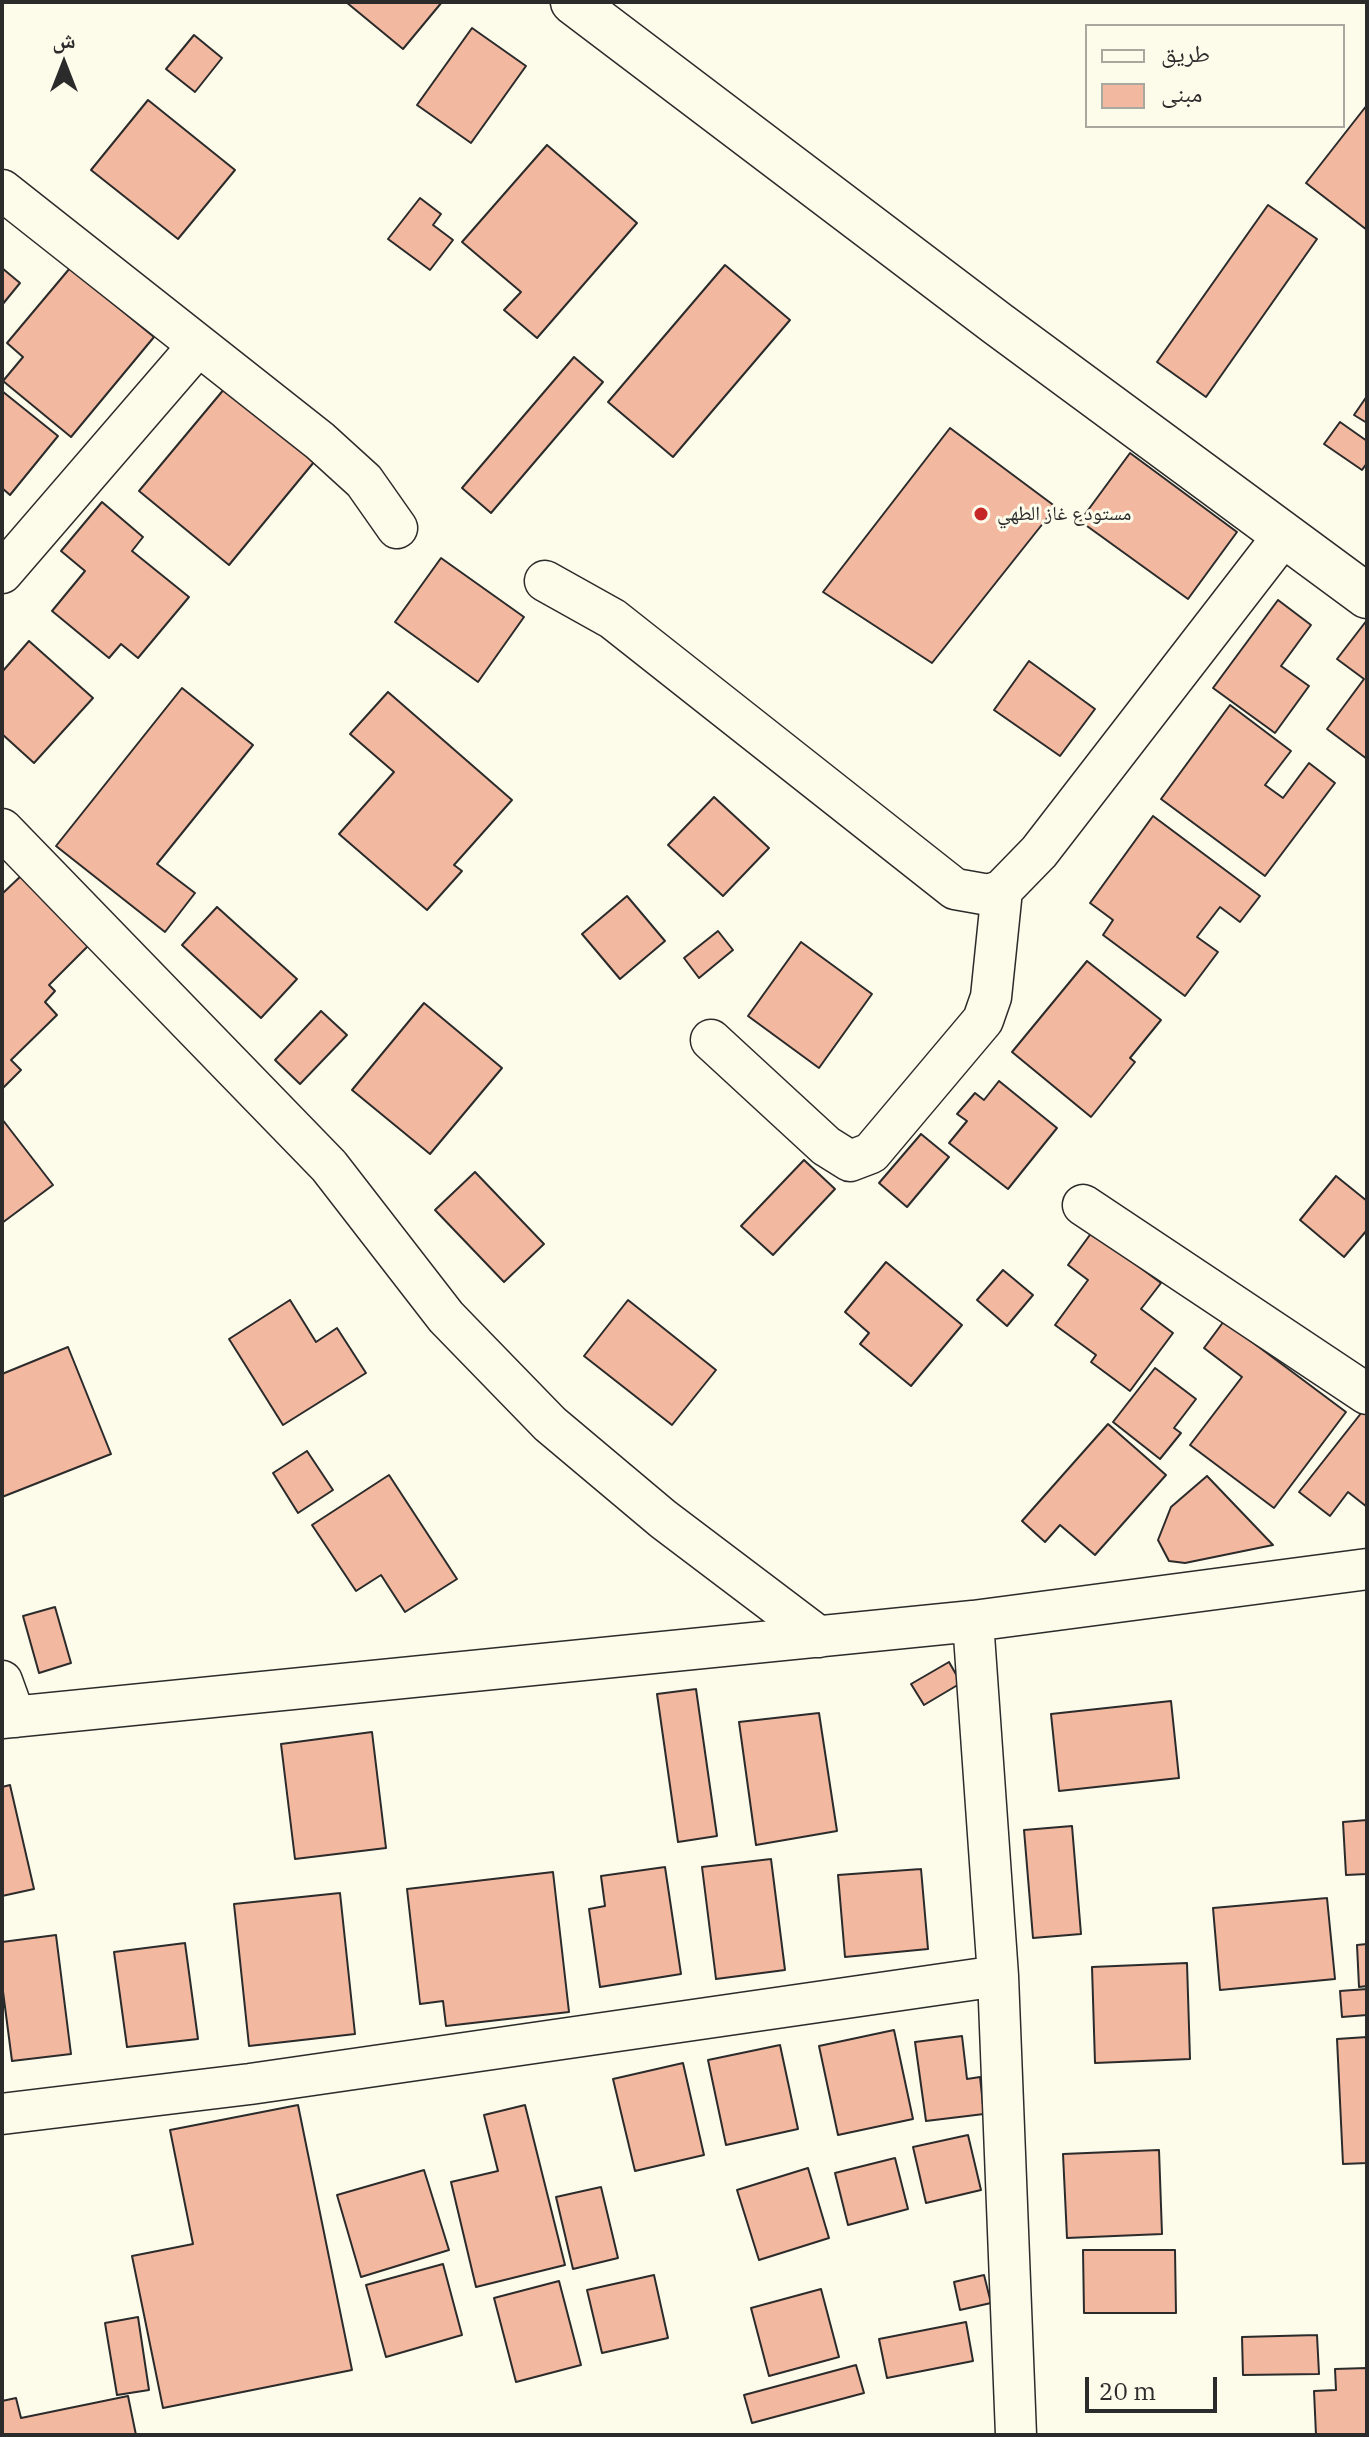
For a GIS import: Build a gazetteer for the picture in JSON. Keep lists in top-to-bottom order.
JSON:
{
  "places": ["مستودع غاز الطهي"],
  "legend": ["طريق", "مبنى"],
  "scale_bar": "20 m",
  "north": "top"
}
